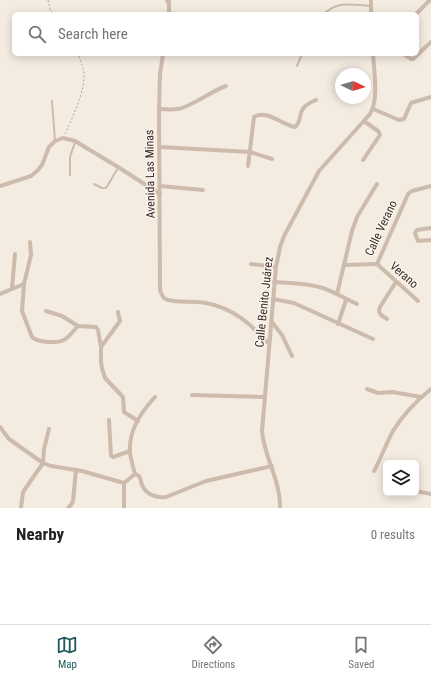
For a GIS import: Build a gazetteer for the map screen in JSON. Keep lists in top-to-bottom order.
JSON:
{
  "streets": {
    "street": [
      "Avenida Las Minas",
      "Calle Verano",
      "Verano",
      "Calle Benito Juárez"
    ]
  },
  "crossings": [
    ["Avenida Las Minas", "Calle Benito Juárez"],
    ["Calle Verano", "Verano"]
  ],
  "north": "right",
  "page": {
    "search": "Search here",
    "heading": ["Nearby", "0 results"],
    "nav": ["Map", "Directions", "Saved"]
  }
}
